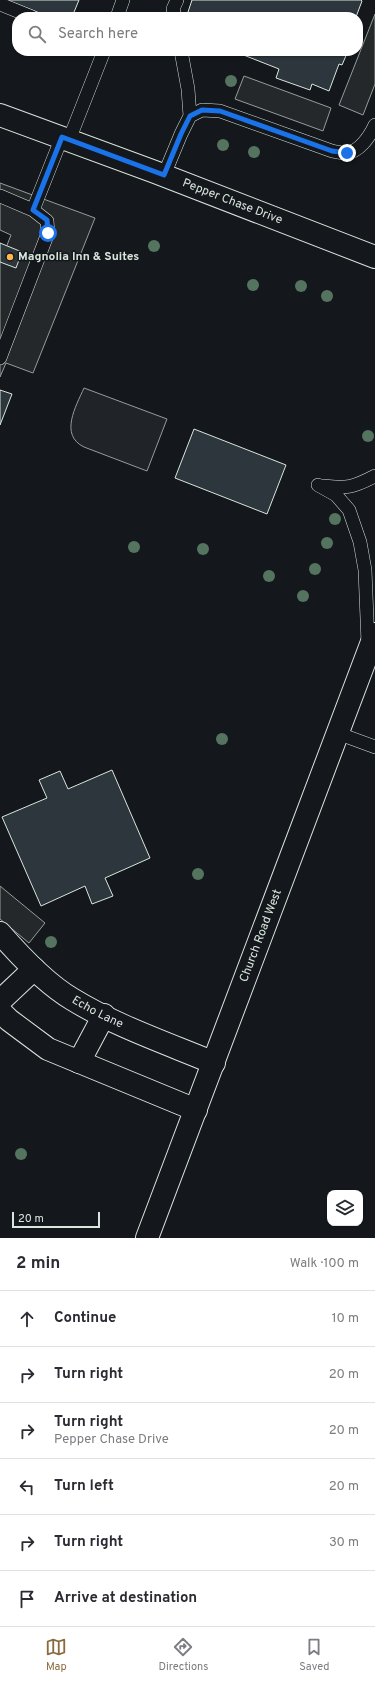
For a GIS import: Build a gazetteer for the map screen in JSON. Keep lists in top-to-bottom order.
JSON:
{
  "streets": {
    "street": ["Pepper Chase Drive", "Church Road West", "Echo Lane"]
  },
  "crossings": [
    ["Church Road West", "Echo Lane"]
  ],
  "places": ["Magnolia Inn & Suites"],
  "scale_bar": "20 m",
  "page": {
    "search": "Search here",
    "scale": "20 m",
    "heading": ["2 min", "Walk · 100 m"],
    "list": [
      ["Continue", "10 m"],
      ["Turn right", "20 m"],
      ["Turn right", "Pepper Chase Drive", "20 m"],
      ["Turn left", "20 m"],
      ["Turn right", "30 m"],
      "Arrive at destination"
    ],
    "nav": ["Map", "Directions", "Saved"]
  }
}
